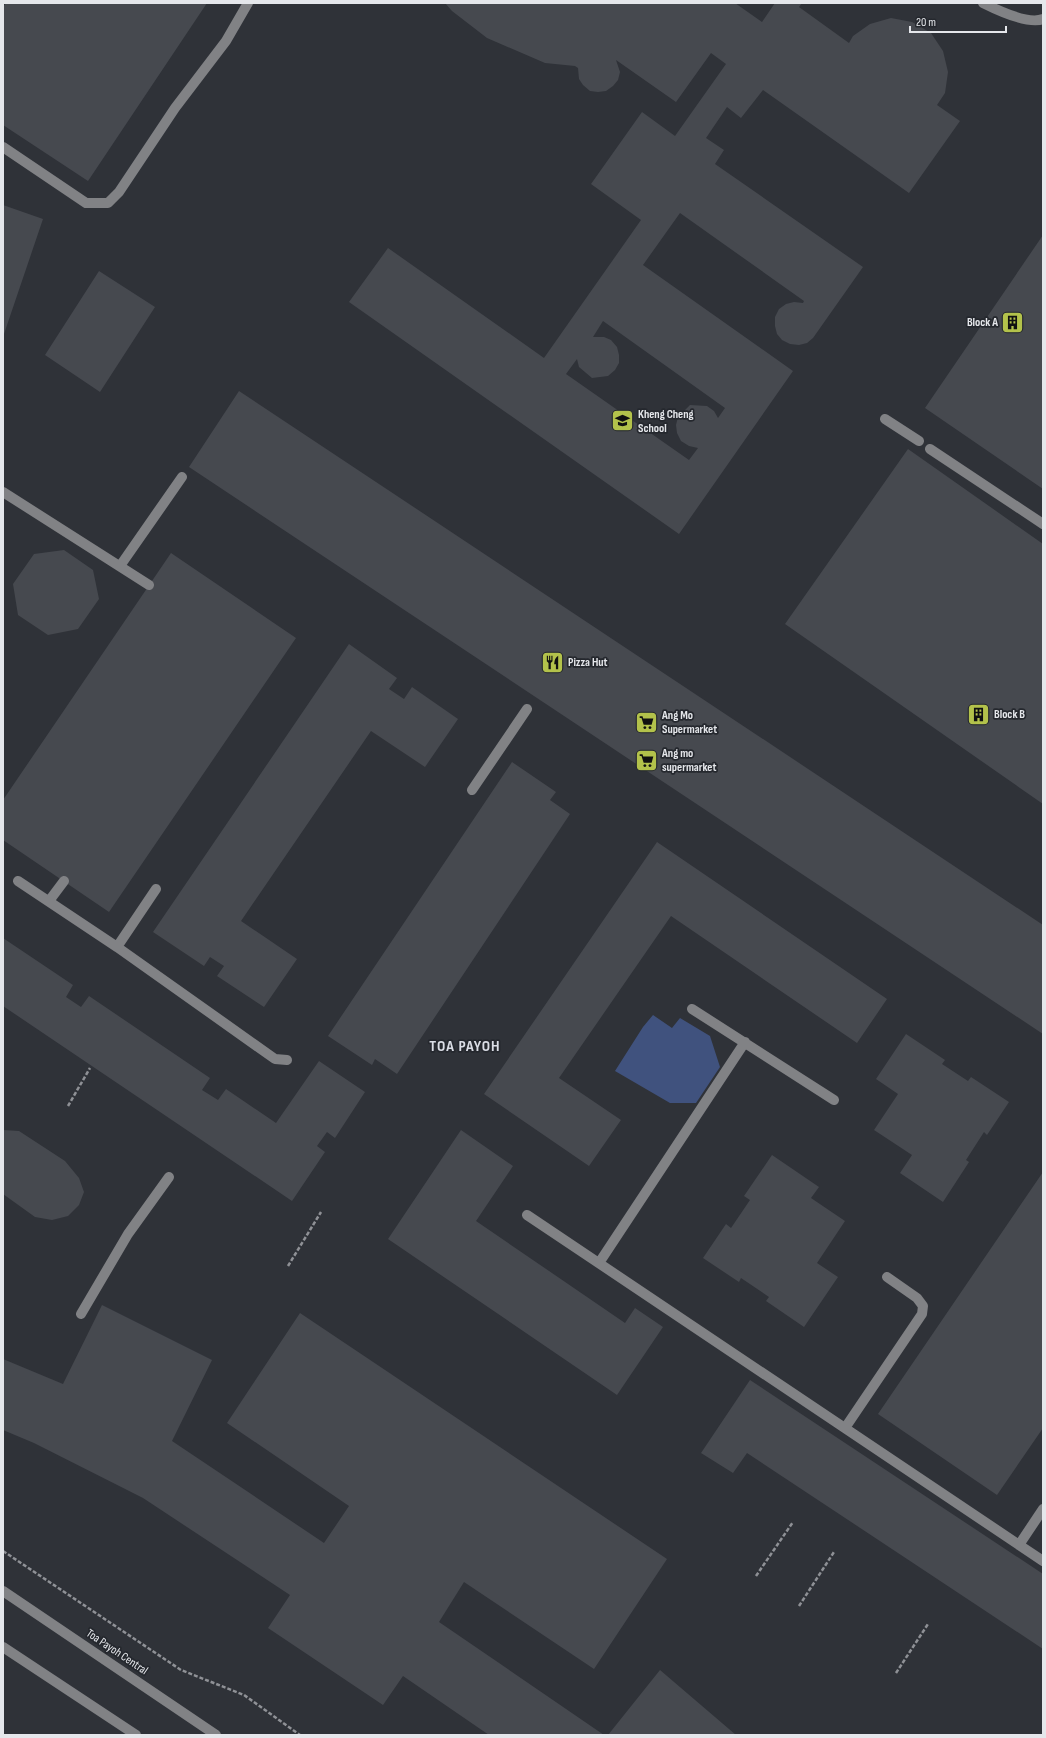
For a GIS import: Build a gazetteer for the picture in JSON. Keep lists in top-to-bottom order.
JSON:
{
  "streets": {
    "street": ["Toa Payoh Central"]
  },
  "districts": ["TOA PAYOH"],
  "places": {
    "building": ["Block A", "Block B"],
    "school or university": ["Kheng Cheng School"],
    "restaurant": ["Pizza Hut"],
    "supermarket": ["Ang Mo Supermarket", "Ang mo supermarket"]
  },
  "scale_bar": "20 m"
}
